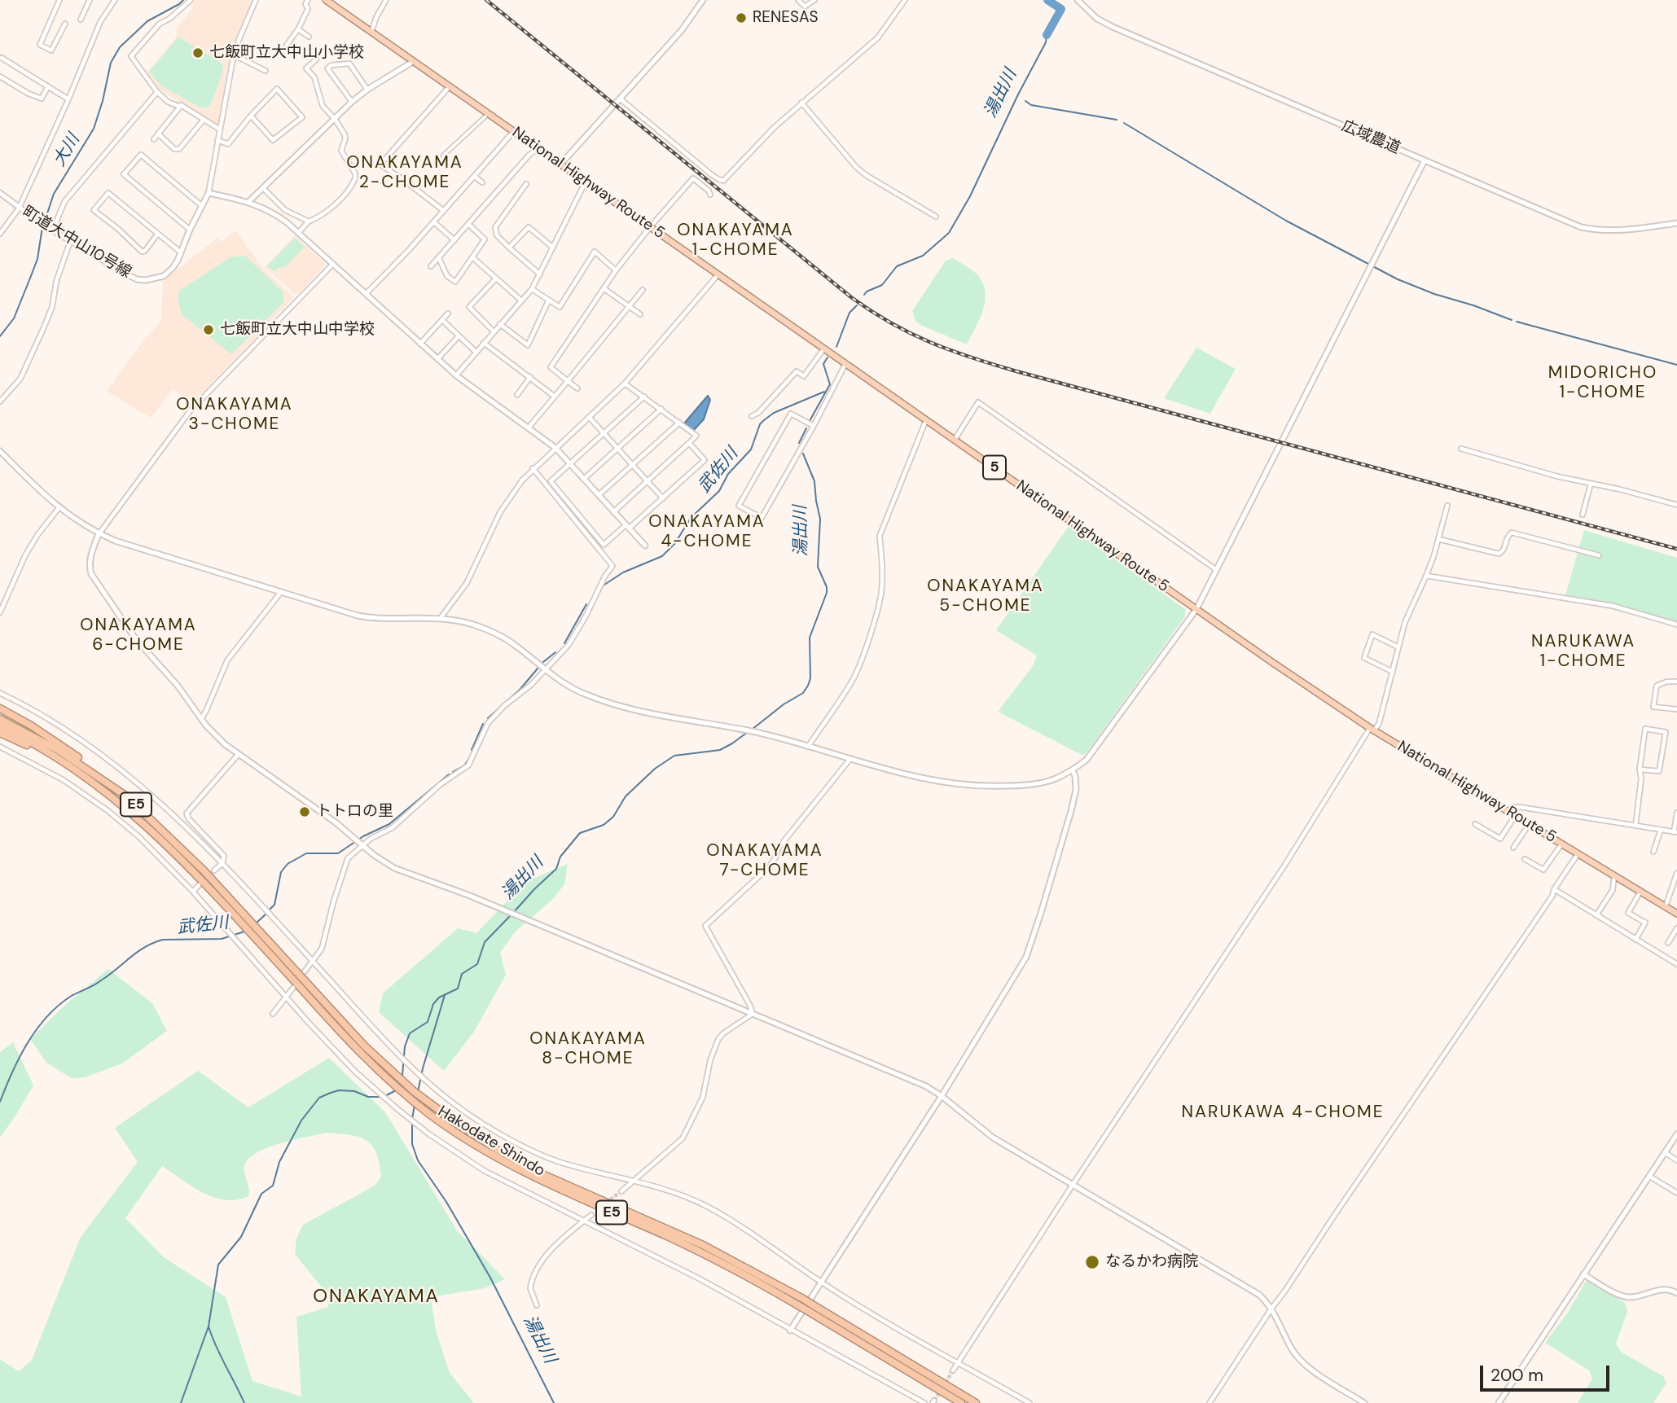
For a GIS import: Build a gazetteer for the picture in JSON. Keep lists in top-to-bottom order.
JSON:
{
  "streets": {
    "highway": [
      "National Highway Route 5",
      "5",
      "E5",
      "Hakodate Shindo"
    ],
    "street": ["広域農道", "町道大中山10号線"]
  },
  "districts": [
    "ONAKAYAMA 2-CHOME",
    "ONAKAYAMA 1-CHOME",
    "MIDORICHO 1-CHOME",
    "ONAKAYAMA 3-CHOME",
    "ONAKAYAMA 4-CHOME",
    "ONAKAYAMA 5-CHOME",
    "ONAKAYAMA 6-CHOME",
    "NARUKAWA 1-CHOME",
    "ONAKAYAMA 7-CHOME",
    "ONAKAYAMA 8-CHOME",
    "NARUKAWA 4-CHOME",
    "ONAKAYAMA"
  ],
  "water": ["湯出川", "大川", "武佐川"],
  "places": [
    "RENESAS",
    "七飯町立大中山小学校",
    "七飯町立大中山中学校",
    "トトロの里",
    "なるかわ病院"
  ],
  "scale_bar": "200 m"
}
